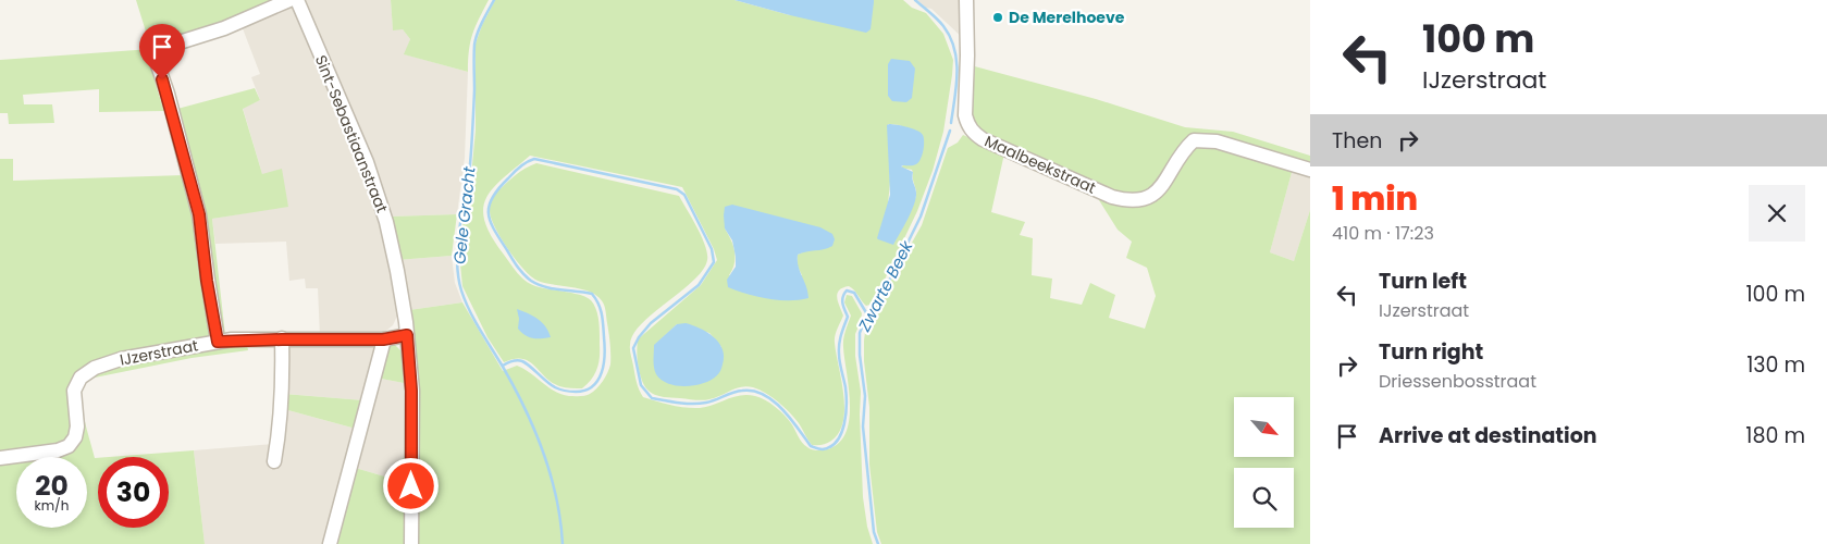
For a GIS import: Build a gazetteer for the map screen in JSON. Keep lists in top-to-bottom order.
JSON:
{
  "streets": {
    "street": ["Sint-Sebastiaanstraat", "Maalbeekstraat", "IJzerstraat"]
  },
  "water": ["Gele Gracht", "Zwarte Beek"],
  "places": ["De Merelhoeve"],
  "north": "bottom right",
  "page": {
    "turn": ["100 m", "IJzerstraat"],
    "then": "Then",
    "heading": ["1 min", "410 m · 17:23"],
    "list": [
      {
        "name": "Turn left",
        "note": "IJzerstraat",
        "value": "100 m"
      },
      {
        "name": "Turn right",
        "note": "Driessenbosstraat",
        "value": "130 m"
      },
      {
        "name": "Arrive at destination",
        "value": "180 m"
      }
    ],
    "speed": "20 km/h",
    "limit": "30"
  }
}
